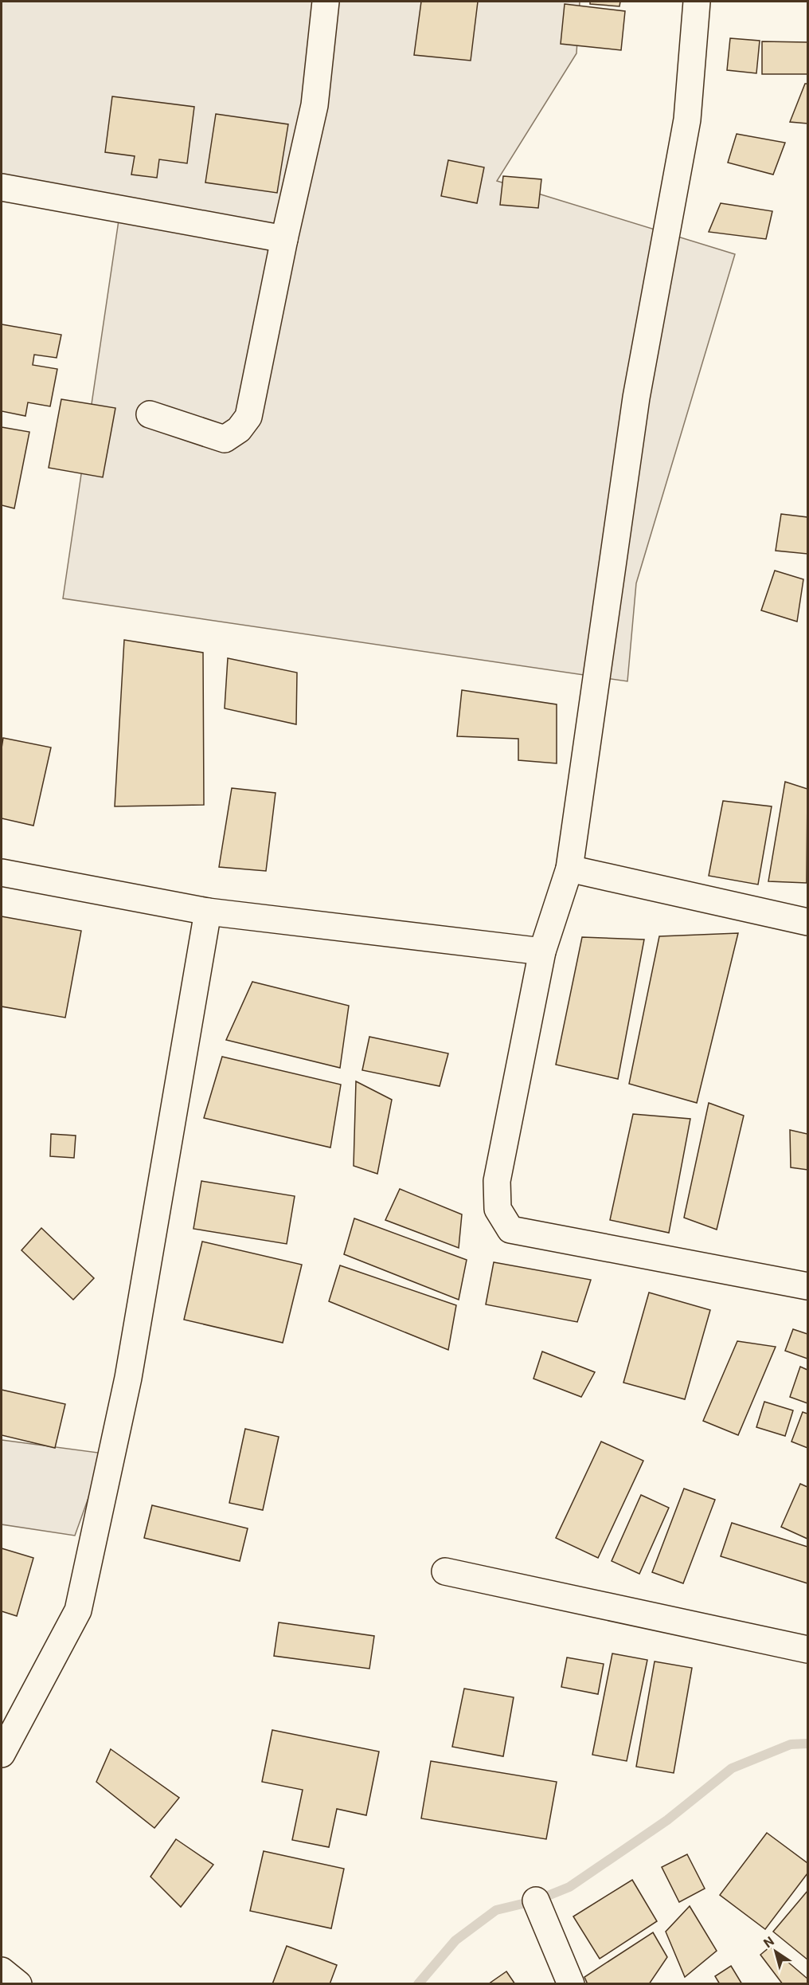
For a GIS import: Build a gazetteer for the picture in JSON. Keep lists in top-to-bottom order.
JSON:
{
  "north": "top left"
}
